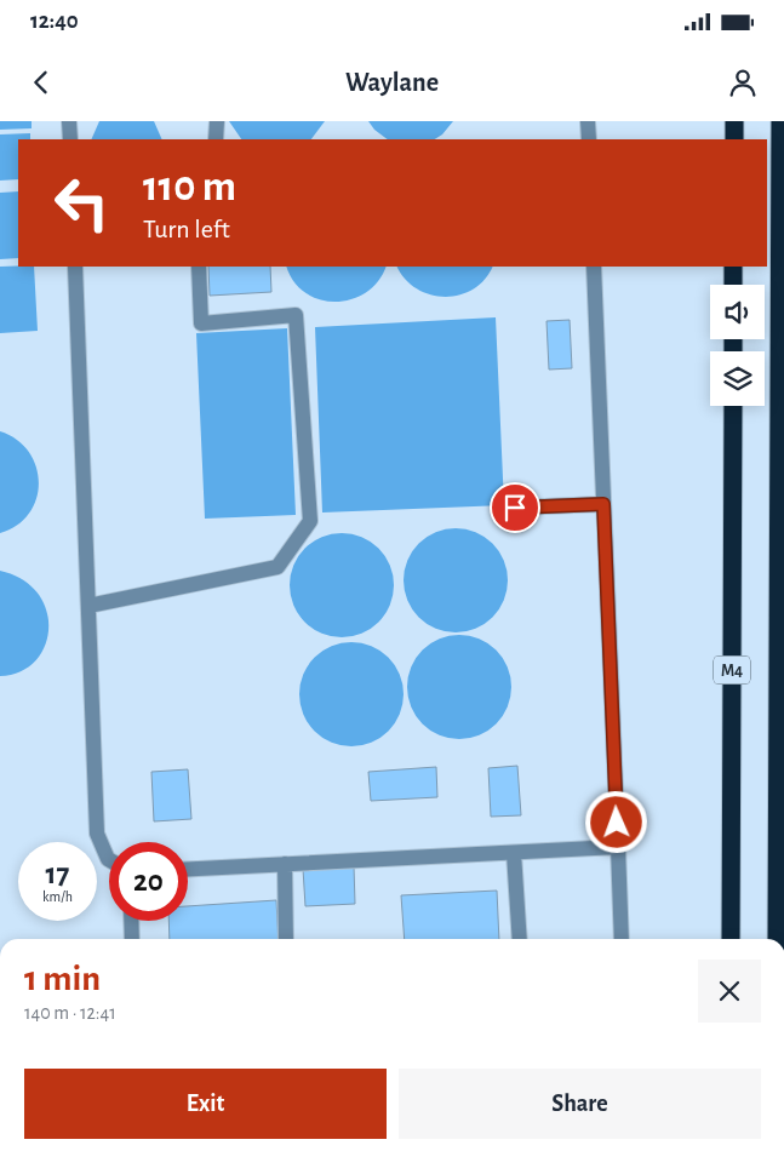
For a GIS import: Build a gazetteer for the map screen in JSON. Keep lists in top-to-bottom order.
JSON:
{
  "streets": {
    "highway": ["M4"]
  },
  "page": {
    "status": "12:40",
    "header": "Waylane",
    "turn": ["110 m", "Turn left"],
    "speed": "17 km/h",
    "limit": "20",
    "heading": ["1 min", "140 m · 12:41"],
    "buttons": ["Exit", "Share"]
  }
}
